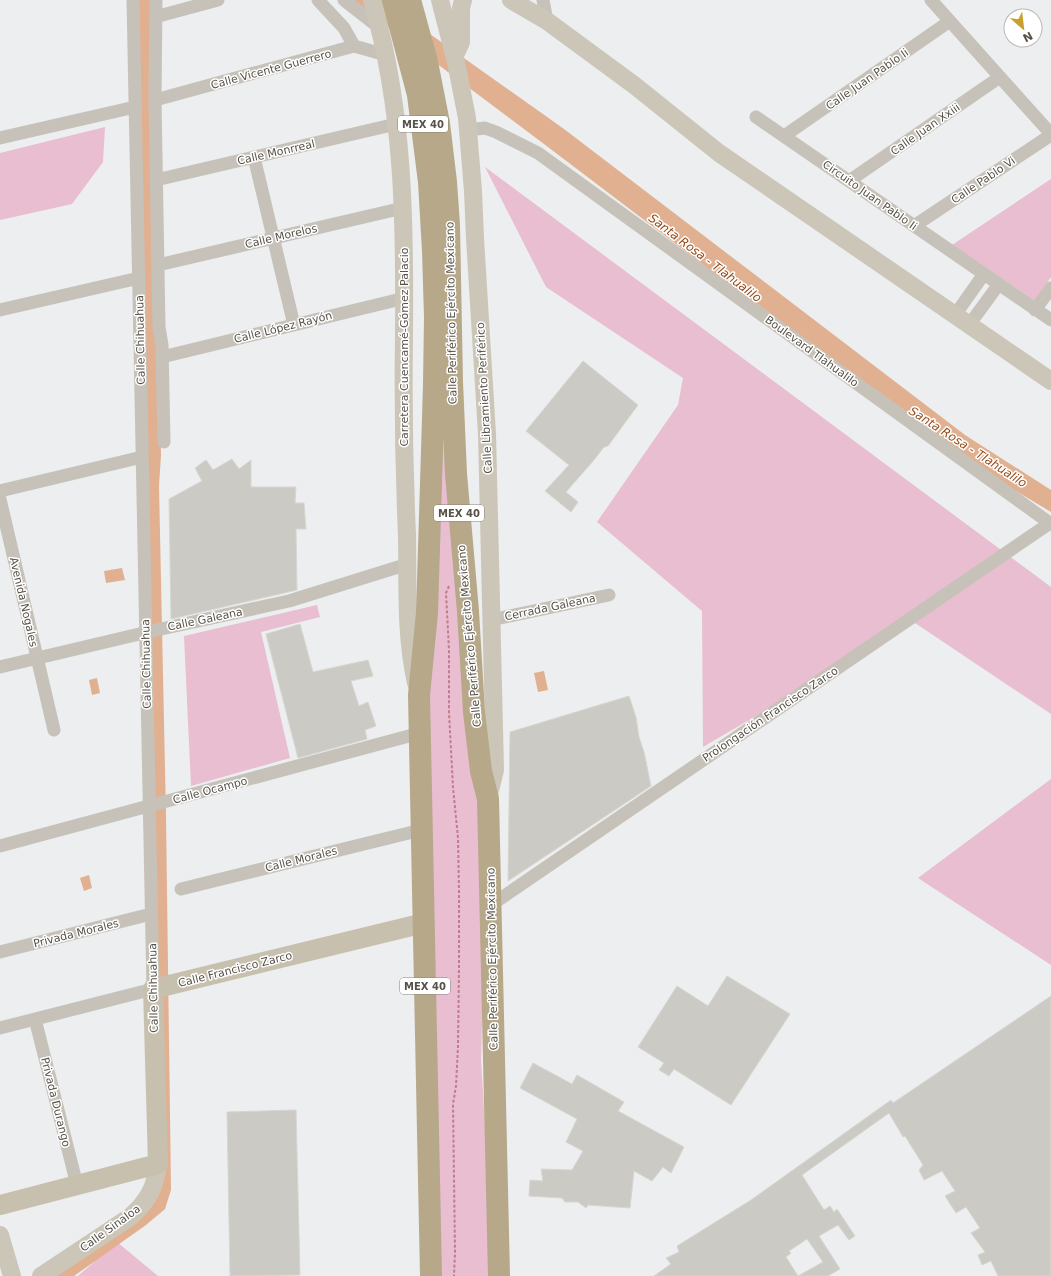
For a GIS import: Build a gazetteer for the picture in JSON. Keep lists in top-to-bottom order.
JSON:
{
  "streets": {
    "highway": ["MEX 40", "Calle Periférico Ejército Mexicano"],
    "main road": [
      "Calle Chihuahua",
      "Carretera Cuencamé-Gómez Palacio",
      "Calle Libramiento Periférico",
      "Calle Francisco Zarco",
      "Calle Sinaloa"
    ],
    "street": [
      "Calle Vicente Guerrero",
      "Calle Juan Pablo Ii",
      "Calle Juan Xxiii",
      "Calle Monrreal",
      "Calle Pablo Vi",
      "Circuito Juan Pablo Ii",
      "Calle Morelos",
      "Calle López Rayón",
      "Boulevard Tlahualilo",
      "Avenida Nogales",
      "Cerrada Galeana",
      "Calle Galeana",
      "Prolongación Francisco Zarco",
      "Calle Ocampo",
      "Calle Morales",
      "Privada Morales",
      "Privada Durango"
    ]
  },
  "crossings": [
    ["Calle Juan Pablo Ii", "Circuito Juan Pablo Ii"],
    ["Calle Juan Xxiii", "Circuito Juan Pablo Ii"],
    ["Calle Monrreal", "Carretera Cuencamé-Gómez Palacio"],
    ["Calle Pablo Vi", "Circuito Juan Pablo Ii"],
    ["Calle Morelos", "Carretera Cuencamé-Gómez Palacio"],
    ["Calle Periférico Ejército Mexicano", "Carretera Cuencamé-Gómez Palacio"],
    ["Calle Periférico Ejército Mexicano", "Calle Libramiento Periférico"],
    ["Calle Periférico Ejército Mexicano", "Prolongación Francisco Zarco"],
    ["Calle Periférico Ejército Mexicano", "Calle Ocampo"],
    ["Calle Periférico Ejército Mexicano", "Calle Morales"],
    ["Calle Periférico Ejército Mexicano", "Calle Francisco Zarco"],
    ["Calle López Rayón", "Carretera Cuencamé-Gómez Palacio"],
    ["Calle Chihuahua", "Calle Galeana"],
    ["Calle Chihuahua", "Calle Ocampo"],
    ["Calle Chihuahua", "Privada Morales"],
    ["Calle Chihuahua", "Calle Francisco Zarco"],
    ["Calle Chihuahua", "Calle Sinaloa"],
    ["Carretera Cuencamé-Gómez Palacio", "Calle Galeana"],
    ["Boulevard Tlahualilo", "Calle Libramiento Periférico"],
    ["Boulevard Tlahualilo", "Prolongación Francisco Zarco"],
    ["Calle Libramiento Periférico", "Cerrada Galeana"],
    ["Avenida Nogales", "Calle Galeana"],
    ["Calle Francisco Zarco", "Privada Durango"]
  ],
  "water": ["Santa Rosa - Tlahualilo"],
  "north": "bottom right"
}
